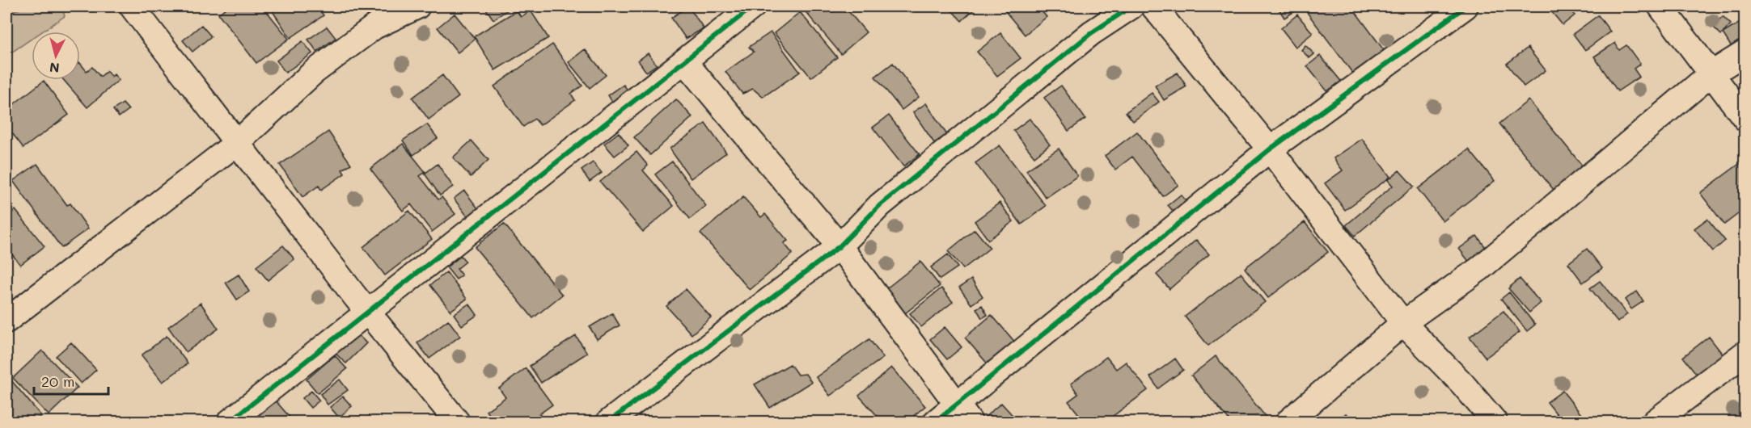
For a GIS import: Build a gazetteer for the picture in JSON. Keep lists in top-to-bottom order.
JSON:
{
  "scale_bar": "20 m",
  "north": "bottom"
}
